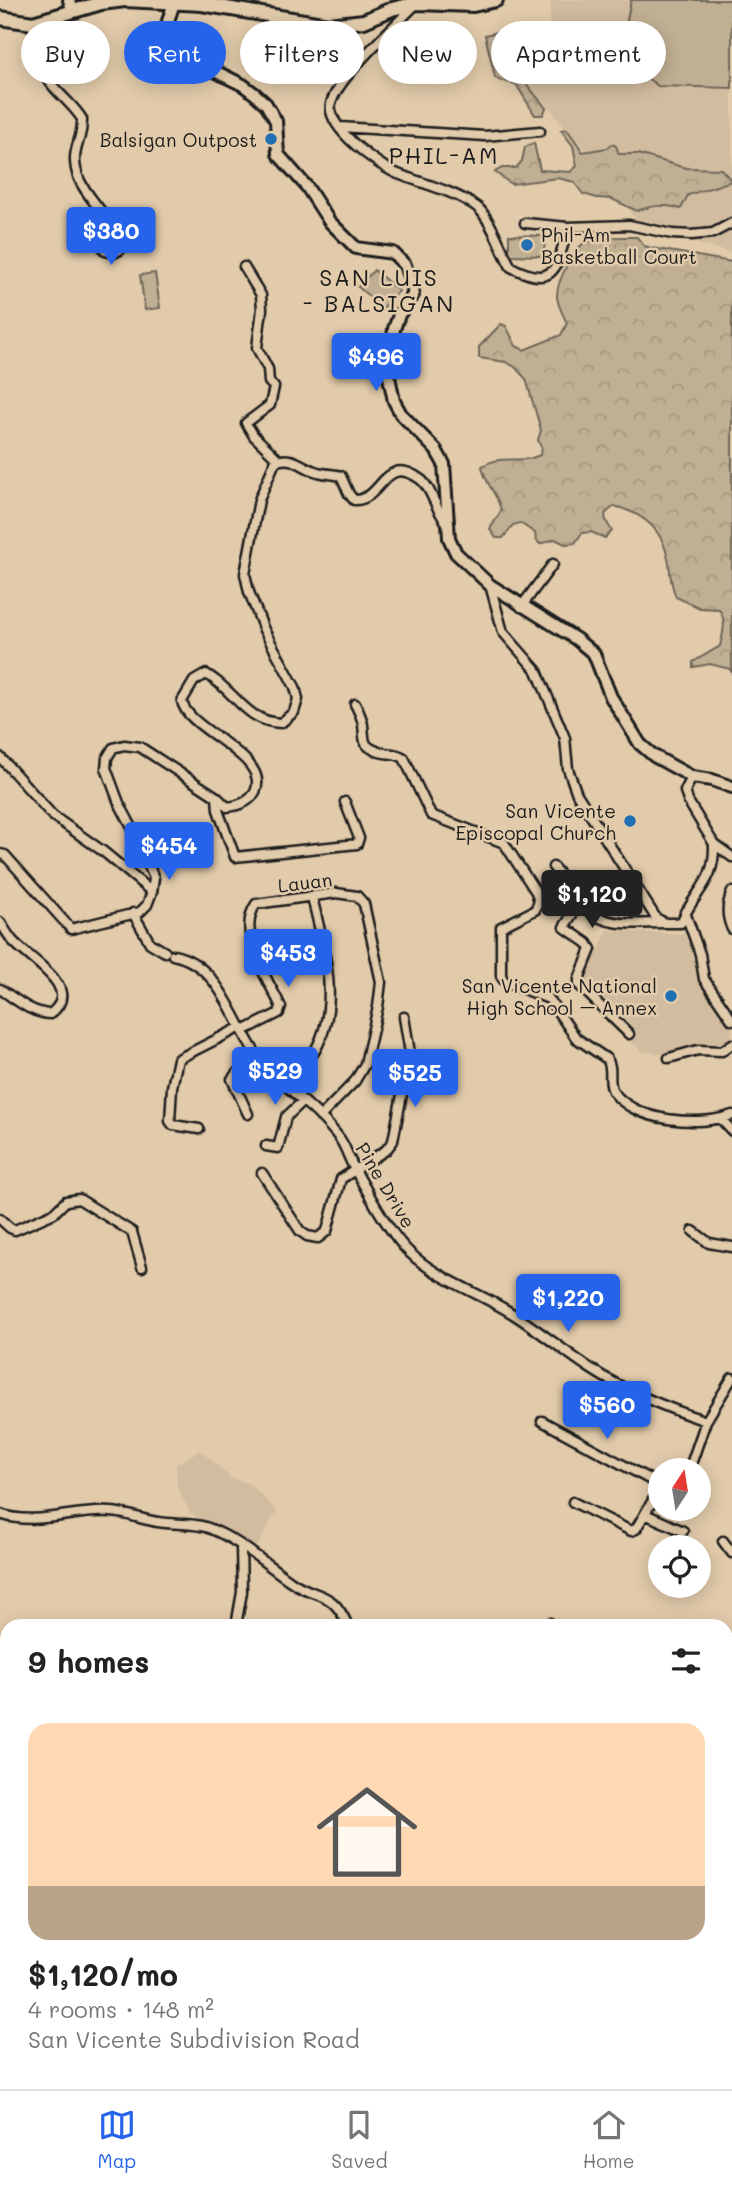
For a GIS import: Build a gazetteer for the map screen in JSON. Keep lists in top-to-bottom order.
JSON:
{
  "streets": {
    "street": ["Lauan", "Pine Drive"]
  },
  "crossings": [
    ["Lauan", "Pine Drive"]
  ],
  "districts": ["PHIL-AM", "SAN LUIS - BALSIGAN"],
  "places": [
    "Balsigan Outpost",
    "Phil-Am Basketball Court",
    "San Vicente Episcopal Church",
    "San Vicente National High School – Annex"
  ],
  "north": "top",
  "page": {
    "chip": [
      "Buy",
      "Rent",
      "Filters",
      "New",
      "Apartment"
    ],
    "price": [
      "$380",
      "$496",
      "$454",
      "$1,120",
      "$453",
      "$529",
      "$525",
      "$1,220",
      "$560"
    ],
    "heading": "9 homes",
    "list": [
      {
        "name": "$1,120/mo",
        "note": "4 rooms · 148 m² · San Vicente Subdivision Road"
      }
    ],
    "tabs": ["Map", "Saved", "Home"]
  }
}
